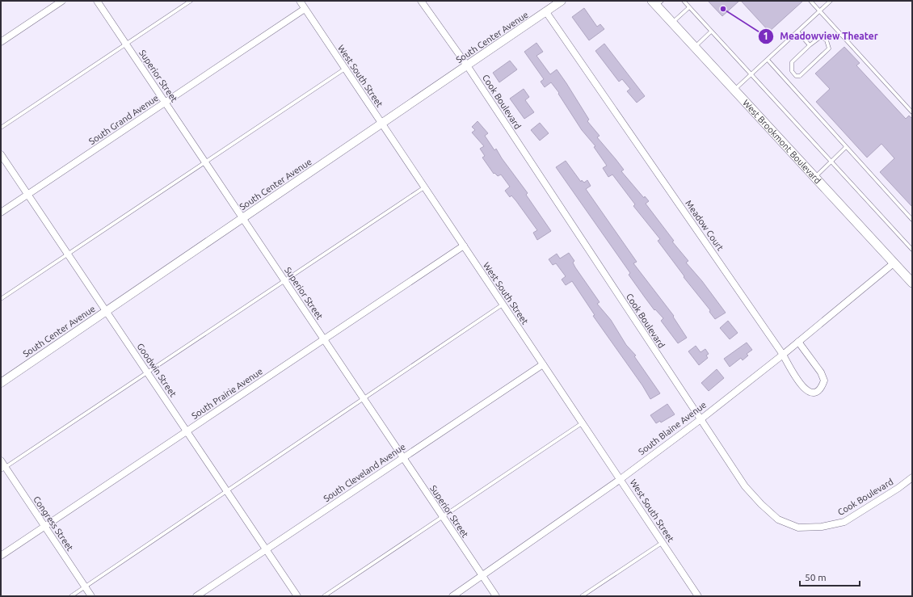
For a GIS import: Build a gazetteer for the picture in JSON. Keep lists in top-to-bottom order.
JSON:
{
  "streets": {
    "main road": ["West Brookmont Boulevard"],
    "street": [
      "South Center Avenue",
      "Superior Street",
      "West South Street",
      "Cook Boulevard",
      "South Grand Avenue",
      "Meadow Court",
      "Goodwin Street",
      "South Prairie Avenue",
      "South Blaine Avenue",
      "South Cleveland Avenue",
      "Congress Street"
    ]
  },
  "crossings": [
    ["South Center Avenue", "Superior Street"],
    ["South Center Avenue", "West South Street"],
    ["South Center Avenue", "Cook Boulevard"],
    ["South Center Avenue", "Meadow Court"],
    ["South Center Avenue", "Goodwin Street"],
    ["Superior Street", "South Grand Avenue"],
    ["Superior Street", "South Prairie Avenue"],
    ["Superior Street", "South Blaine Avenue"],
    ["Superior Street", "South Cleveland Avenue"],
    ["West South Street", "South Grand Avenue"],
    ["West South Street", "South Prairie Avenue"],
    ["West South Street", "South Blaine Avenue"],
    ["West South Street", "South Cleveland Avenue"],
    ["Cook Boulevard", "South Blaine Avenue"],
    ["South Grand Avenue", "Goodwin Street"],
    ["West Brookmont Boulevard", "South Blaine Avenue"],
    ["Meadow Court", "South Blaine Avenue"],
    ["Goodwin Street", "South Prairie Avenue"],
    ["Goodwin Street", "South Cleveland Avenue"],
    ["South Prairie Avenue", "Congress Street"]
  ],
  "places": ["Meadowview Theater"],
  "scale_bar": "50 m"
}
